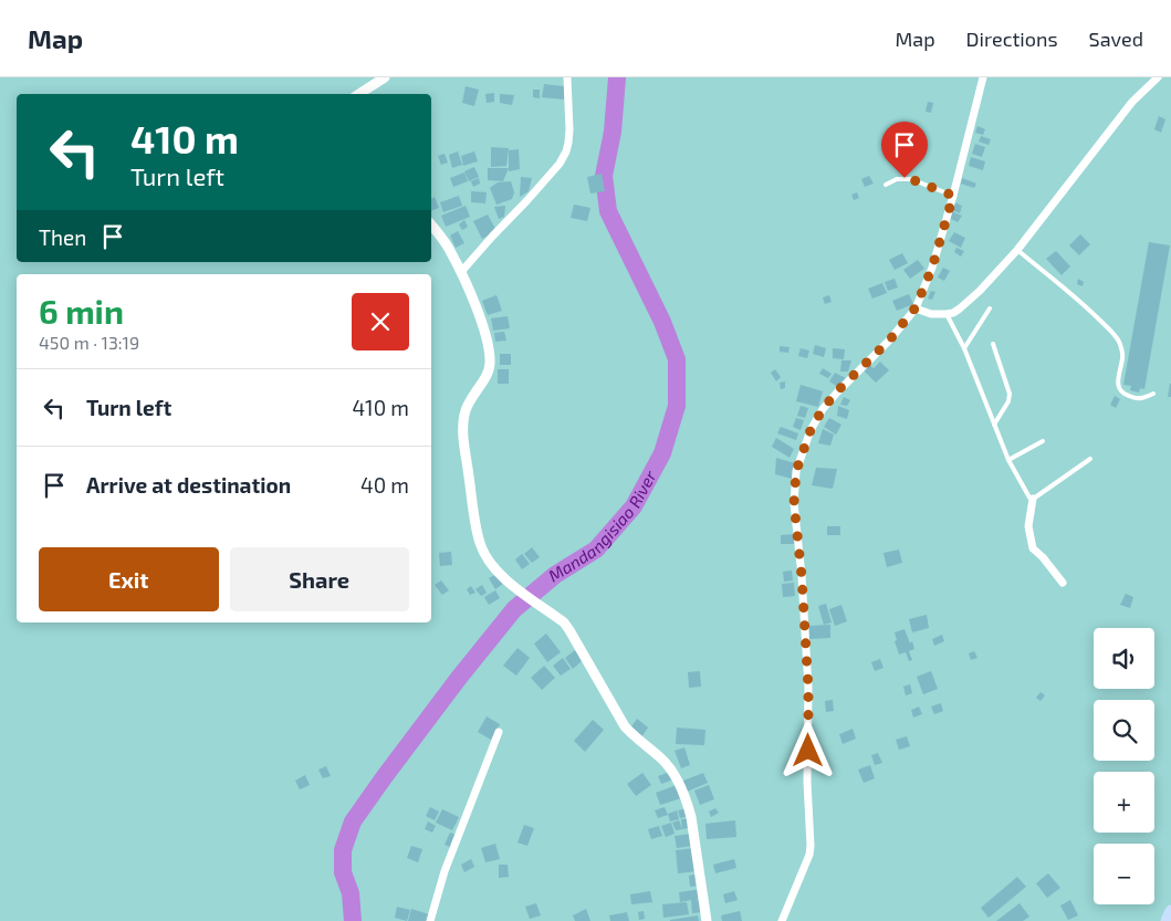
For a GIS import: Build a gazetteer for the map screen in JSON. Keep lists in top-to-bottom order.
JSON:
{
  "water": ["Mandangisiao River"],
  "page": {
    "header": "Map",
    "nav": ["Map", "Directions", "Saved"],
    "turn": ["410 m", "Turn left"],
    "then": "Then",
    "heading": ["6 min", "450 m · 13:19"],
    "list": [
      {
        "name": "Turn left",
        "value": "410 m"
      },
      {
        "name": "Arrive at destination",
        "value": "40 m"
      }
    ],
    "buttons": ["Exit", "Share"],
    "map_buttons": ["+", "−"]
  }
}
